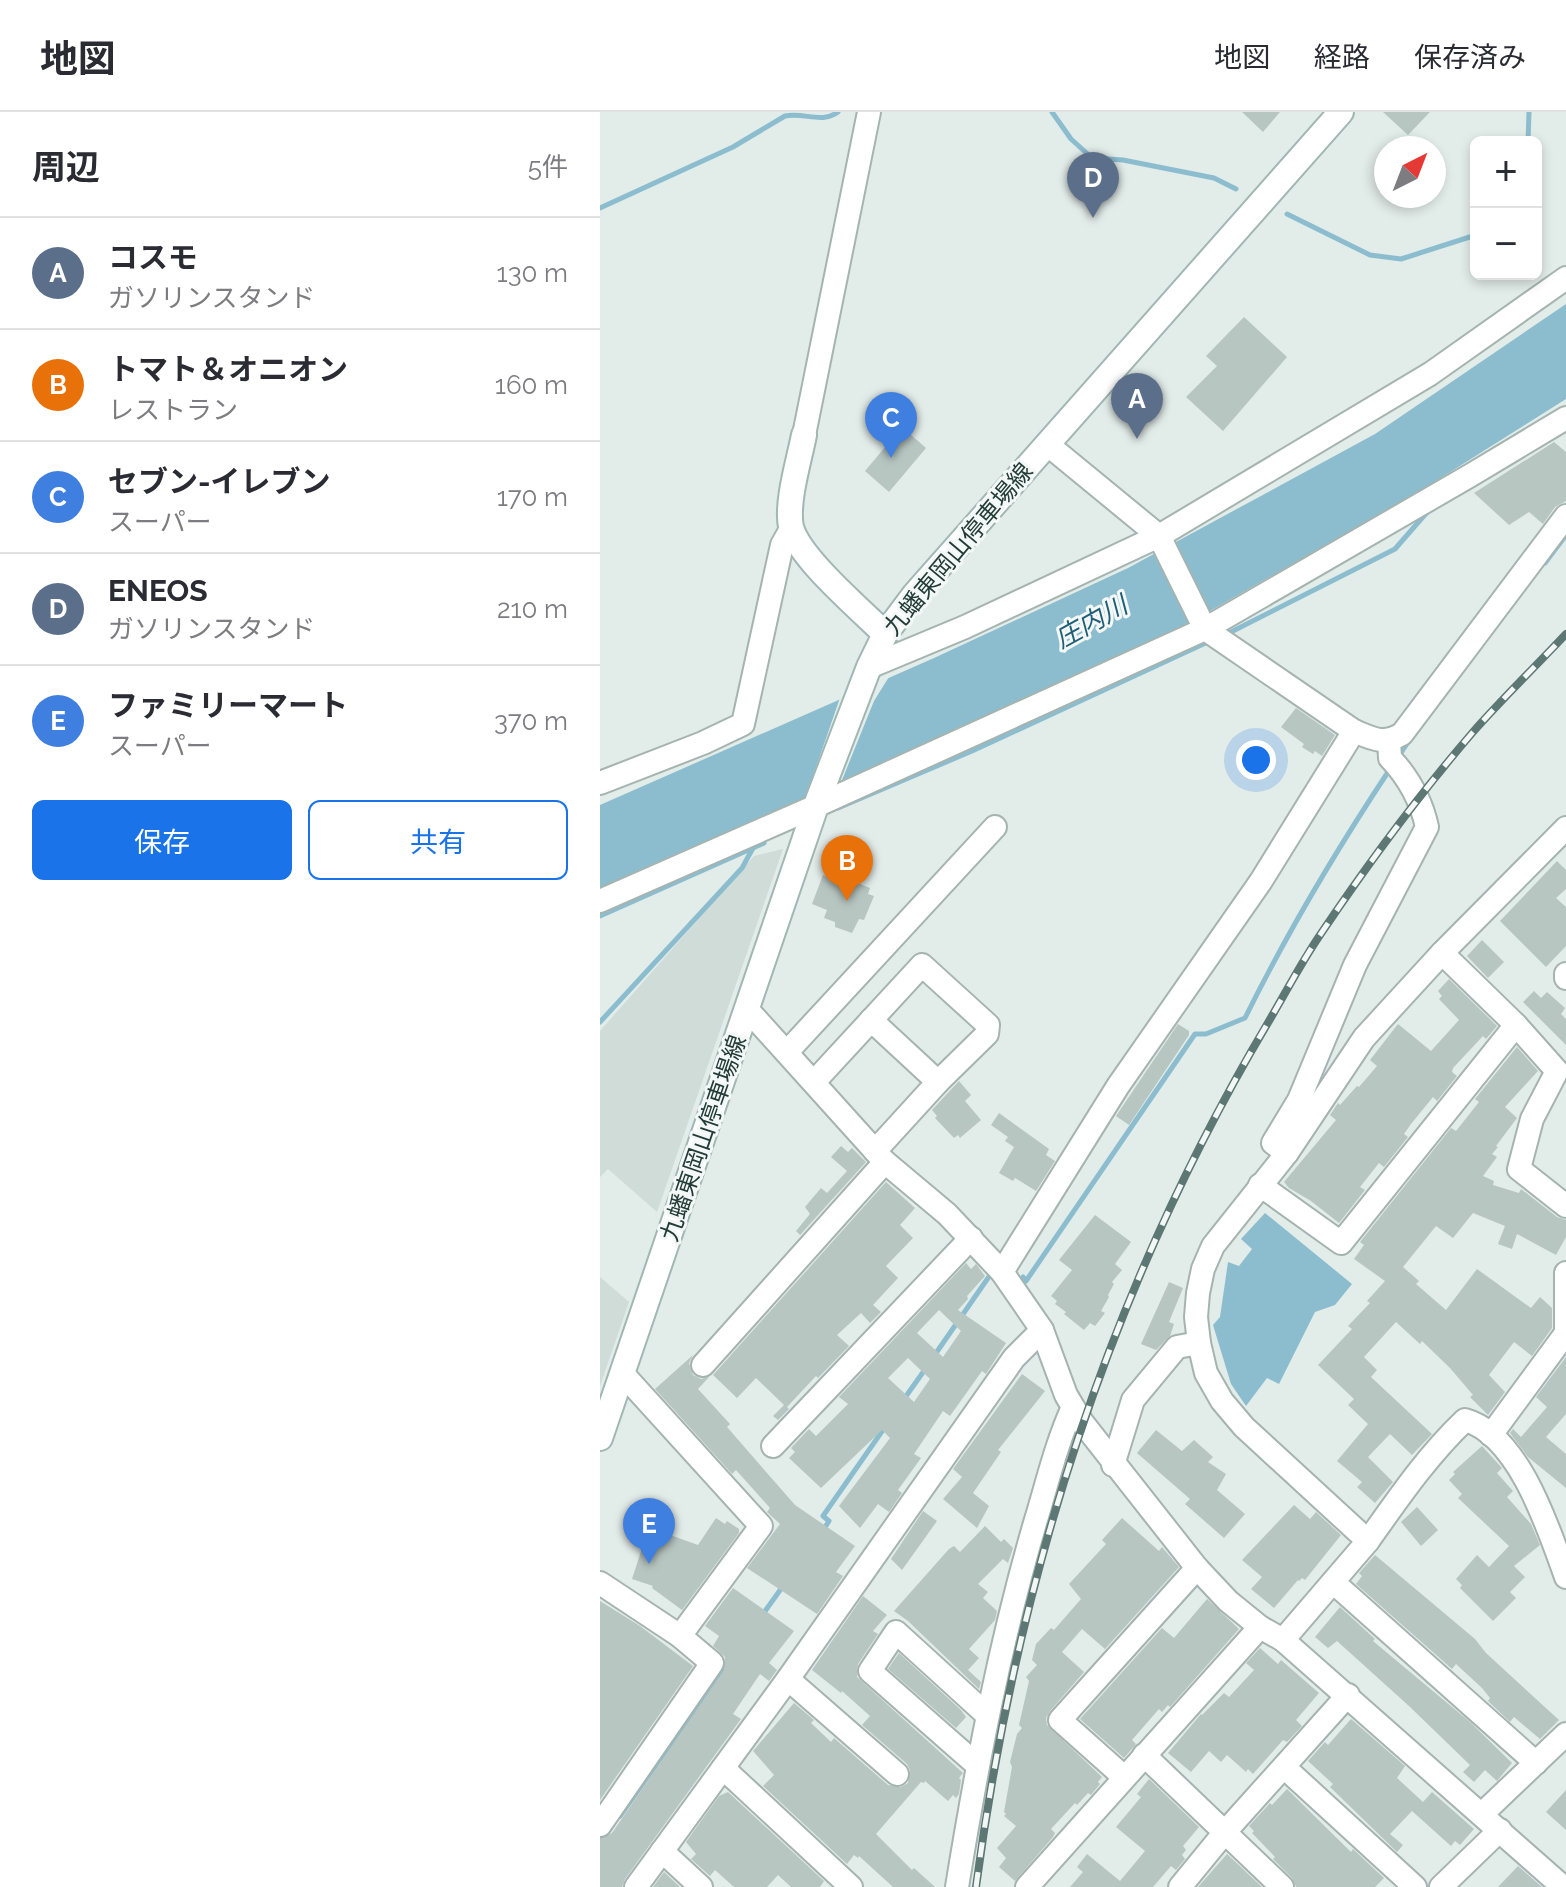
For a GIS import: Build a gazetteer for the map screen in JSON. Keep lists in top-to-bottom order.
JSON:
{
  "streets": {
    "main road": ["九蟠東岡山停車場線"]
  },
  "water": ["庄内川"],
  "north": "top right",
  "page": {
    "header": "地図",
    "nav": ["地図", "経路", "保存済み"],
    "heading": ["周辺", "5件"],
    "map_buttons": ["+", "−"],
    "pins": [
      "D",
      "A",
      "C",
      "B",
      "E"
    ],
    "list": [
      {
        "mark": "A",
        "name": "コスモ",
        "note": "ガソリンスタンド",
        "value": "130 m"
      },
      {
        "mark": "B",
        "name": "トマト＆オニオン",
        "note": "レストラン",
        "value": "160 m"
      },
      {
        "mark": "C",
        "name": "セブン-イレブン",
        "note": "スーパー",
        "value": "170 m"
      },
      {
        "mark": "D",
        "name": "ENEOS",
        "note": "ガソリンスタンド",
        "value": "210 m"
      },
      {
        "mark": "E",
        "name": "ファミリーマート",
        "note": "スーパー",
        "value": "370 m"
      }
    ],
    "buttons": ["保存", "共有"]
  }
}
